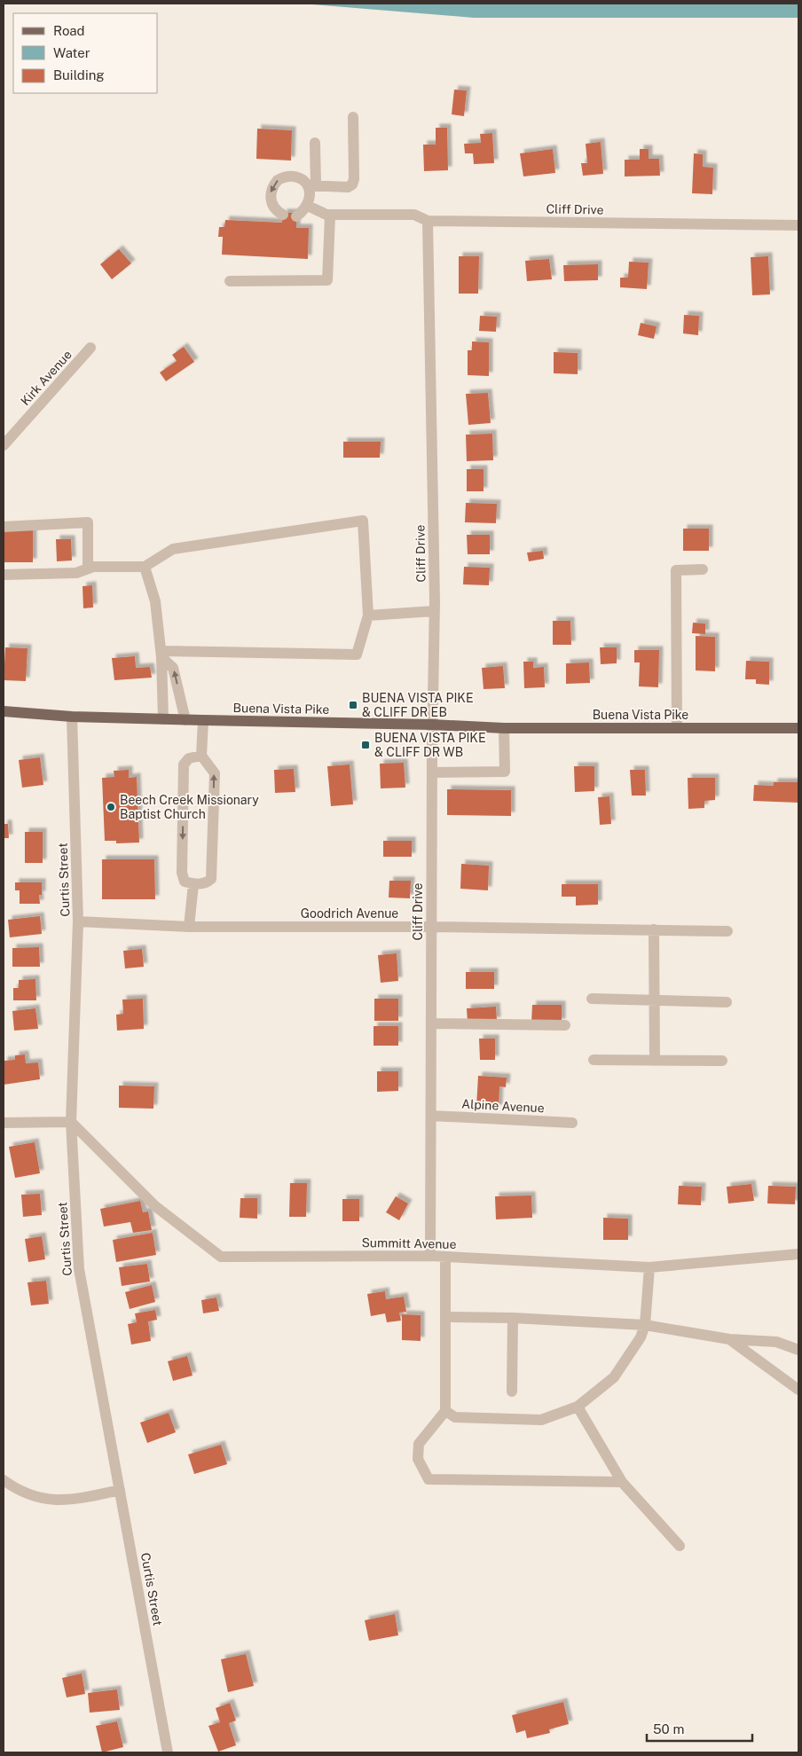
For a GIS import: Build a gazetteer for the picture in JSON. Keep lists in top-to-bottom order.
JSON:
{
  "streets": {
    "main road": ["Buena Vista Pike"],
    "street": [
      "Cliff Drive",
      "Kirk Avenue",
      "Curtis Street",
      "Goodrich Avenue",
      "Alpine Avenue",
      "Summitt Avenue"
    ]
  },
  "crossings": [
    ["Cliff Drive", "Buena Vista Pike"],
    ["Cliff Drive", "Goodrich Avenue"],
    ["Cliff Drive", "Alpine Avenue"],
    ["Cliff Drive", "Summitt Avenue"],
    ["Buena Vista Pike", "Curtis Street"],
    ["Curtis Street", "Goodrich Avenue"],
    ["Curtis Street", "Summitt Avenue"]
  ],
  "places": {
    "transit": ["BUENA VISTA PIKE & CLIFF DR EB", "BUENA VISTA PIKE & CLIFF DR WB"],
    "other": ["Beech Creek Missionary Baptist Church"]
  },
  "legend": ["Road", "Water", "Building"],
  "scale_bar": "50 m"
}
